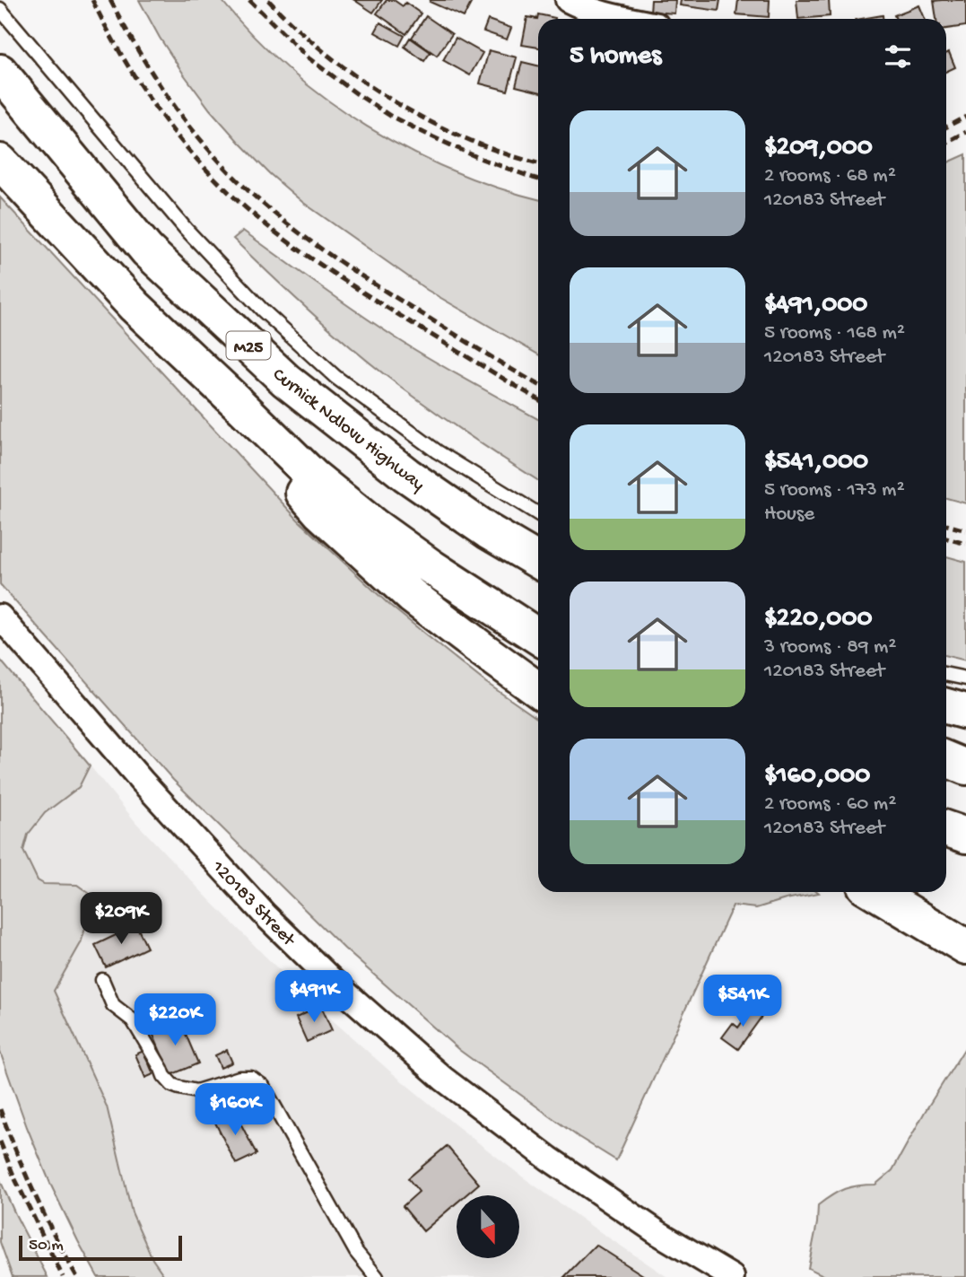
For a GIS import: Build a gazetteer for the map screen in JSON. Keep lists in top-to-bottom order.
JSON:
{
  "streets": {
    "main road": ["M25", "Curnick Ndlovu Highway"],
    "street": ["120183 Street"]
  },
  "scale_bar": "50 m",
  "north": "bottom",
  "page": {
    "heading": "5 homes",
    "list": [
      {
        "name": "$209,000",
        "note": "2 rooms · 68 m² · 120183 Street"
      },
      {
        "name": "$491,000",
        "note": "5 rooms · 168 m² · 120183 Street"
      },
      {
        "name": "$541,000",
        "note": "5 rooms · 173 m² · House"
      },
      {
        "name": "$220,000",
        "note": "3 rooms · 89 m² · 120183 Street"
      },
      {
        "name": "$160,000",
        "note": "2 rooms · 60 m² · 120183 Street"
      }
    ],
    "price": [
      "$209K",
      "$491K",
      "$541K",
      "$220K",
      "$160K"
    ],
    "scale": "50 m"
  }
}
